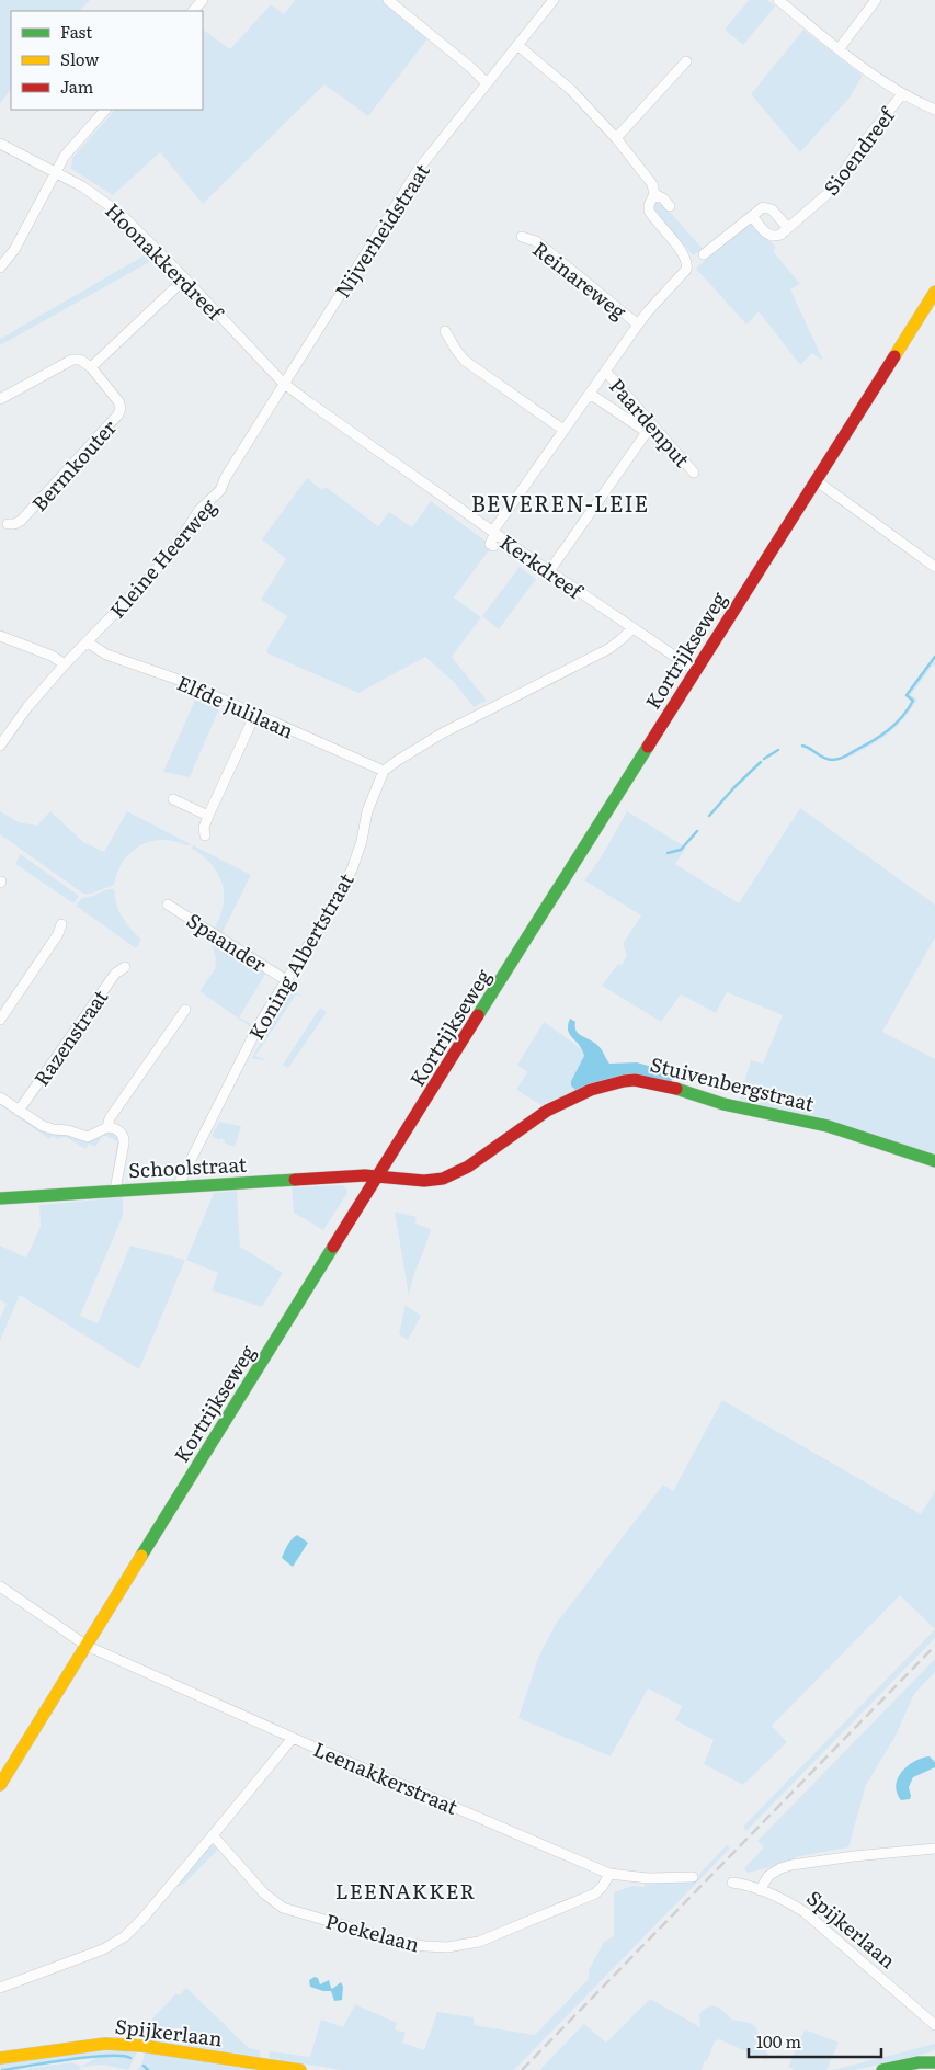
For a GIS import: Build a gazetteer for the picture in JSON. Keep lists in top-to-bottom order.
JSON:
{
  "streets": {
    "main road": [
      "Kortrijkseweg",
      "Stuivenbergstraat",
      "Schoolstraat",
      "Spijkerlaan"
    ],
    "street": [
      "Sioendreef",
      "Nijverheidstraat",
      "Hoonakkerdreef",
      "Reinareweg",
      "Paardenput",
      "Bermkouter",
      "Kleine Heerweg",
      "Kerkdreef",
      "Elfde julilaan",
      "Spaander",
      "Koning Albertstraat",
      "Razenstraat",
      "Leenakkerstraat",
      "Poekelaan"
    ]
  },
  "crossings": [
    ["Nijverheidstraat", "Hoonakkerdreef"],
    ["Nijverheidstraat", "Kleine Heerweg"],
    ["Nijverheidstraat", "Kerkdreef"],
    ["Hoonakkerdreef", "Kleine Heerweg"],
    ["Hoonakkerdreef", "Kerkdreef"],
    ["Kleine Heerweg", "Kerkdreef"],
    ["Kleine Heerweg", "Elfde julilaan"],
    ["Kerkdreef", "Kortrijkseweg"],
    ["Kortrijkseweg", "Stuivenbergstraat"],
    ["Kortrijkseweg", "Schoolstraat"],
    ["Kortrijkseweg", "Leenakkerstraat"],
    ["Elfde julilaan", "Koning Albertstraat"],
    ["Spaander", "Koning Albertstraat"],
    ["Koning Albertstraat", "Schoolstraat"],
    ["Stuivenbergstraat", "Schoolstraat"],
    ["Leenakkerstraat", "Poekelaan"]
  ],
  "districts": ["BEVEREN-LEIE", "LEENAKKER"],
  "legend": ["Fast", "Slow", "Jam"],
  "scale_bar": "100 m"
}
